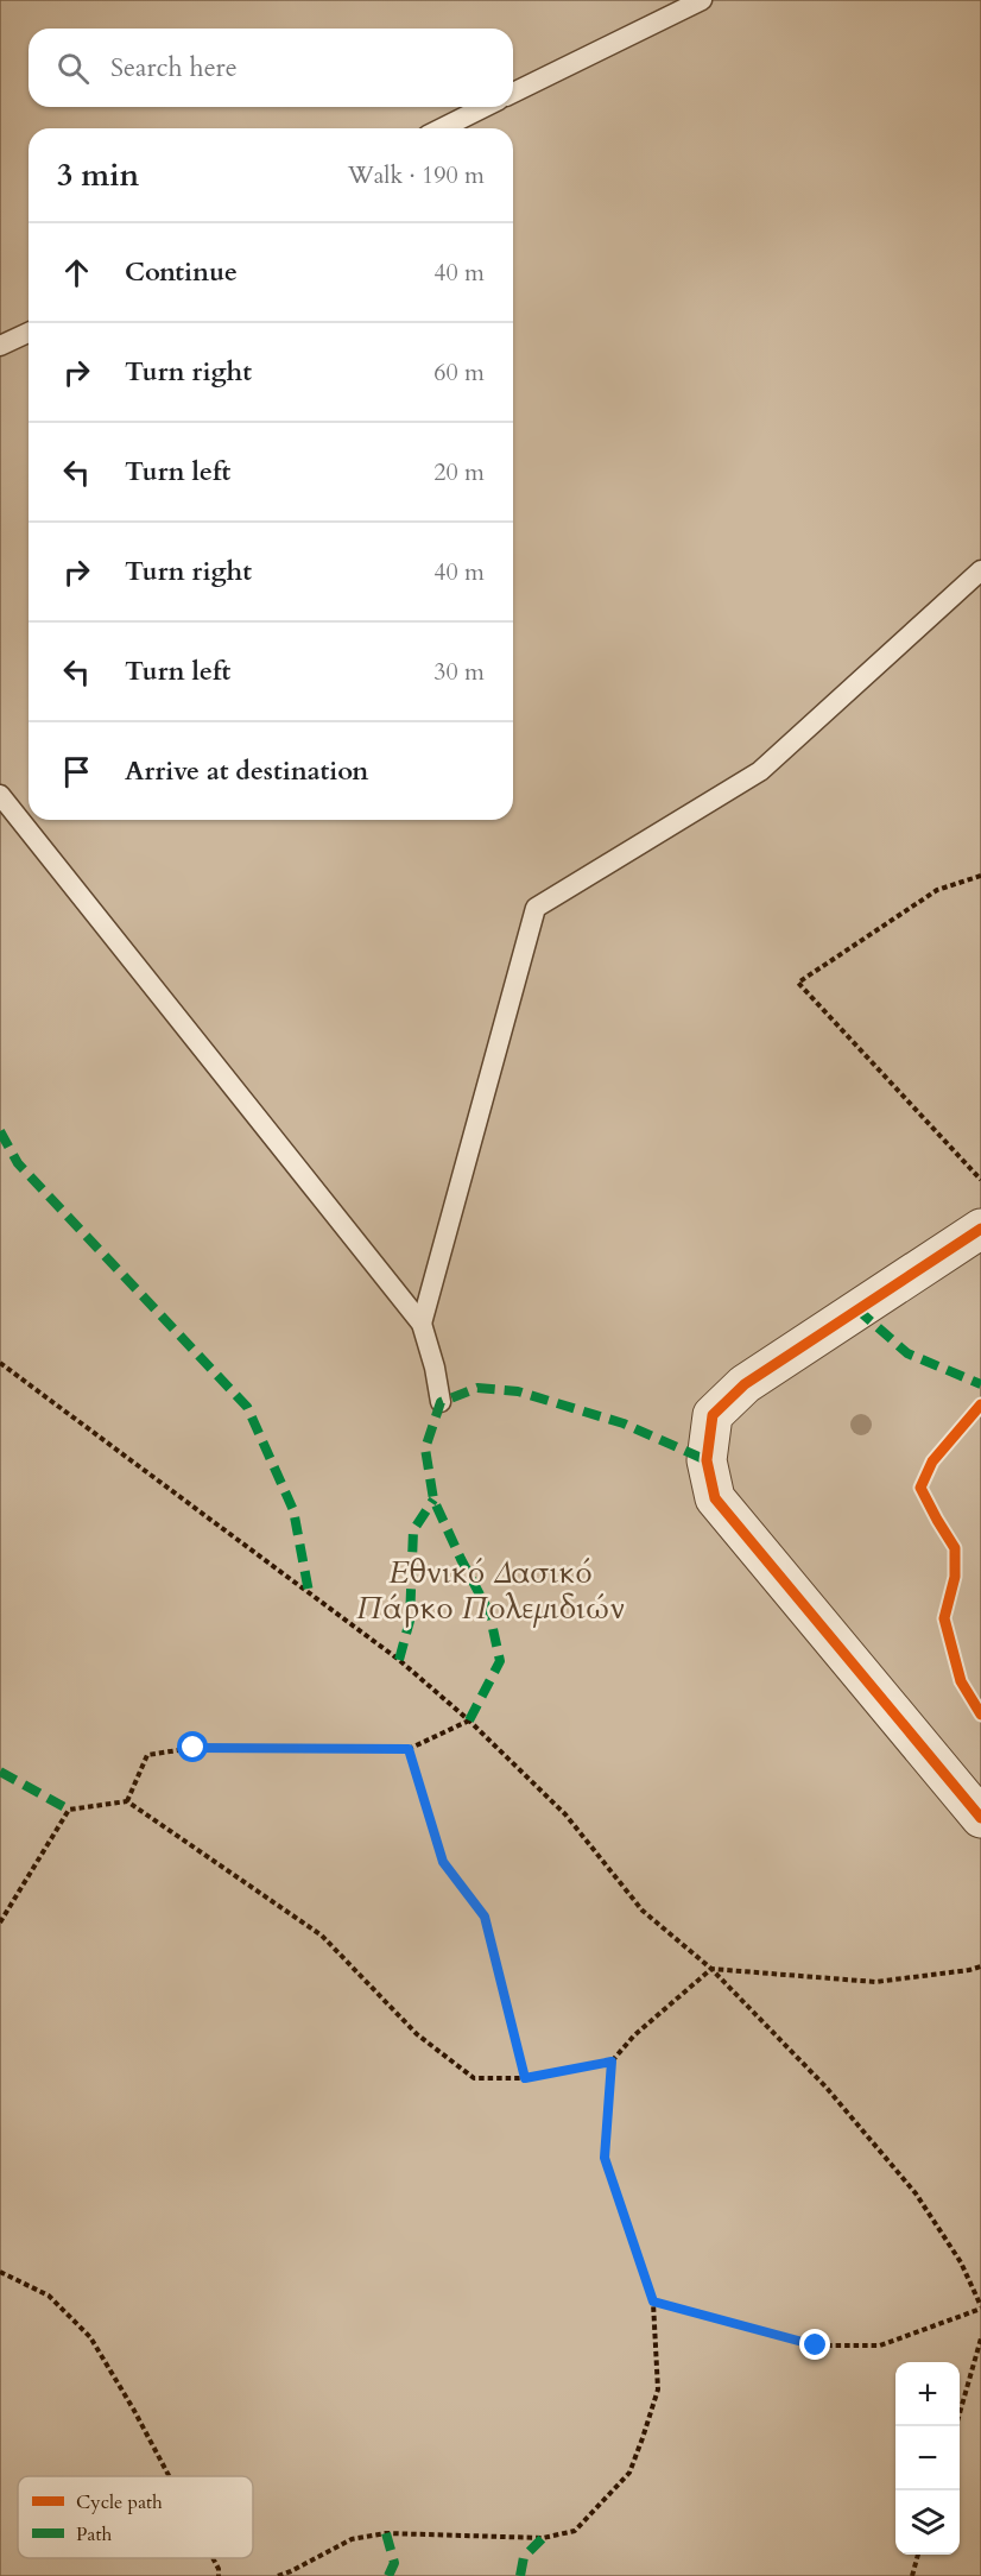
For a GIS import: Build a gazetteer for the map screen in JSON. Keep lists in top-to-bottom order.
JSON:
{
  "parks": ["Εθνικό Δασικό Πάρκο Πολεμιδιών"],
  "legend": ["Cycle path", "Path"],
  "page": {
    "search": "Search here",
    "heading": ["3 min", "Walk · 190 m"],
    "list": [
      ["Continue", "40 m"],
      ["Turn right", "60 m"],
      ["Turn left", "20 m"],
      ["Turn right", "40 m"],
      ["Turn left", "30 m"],
      "Arrive at destination"
    ],
    "map_buttons": ["+", "−"]
  }
}
